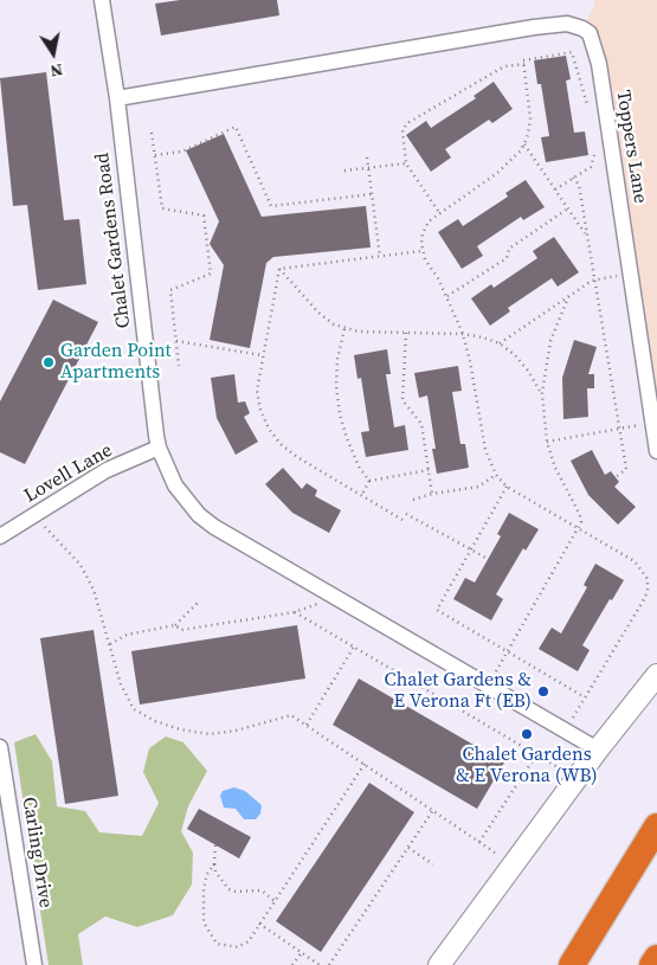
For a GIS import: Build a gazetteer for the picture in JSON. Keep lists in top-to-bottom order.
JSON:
{
  "streets": {
    "street": [
      "Toppers Lane",
      "Chalet Gardens Road",
      "Lovell Lane",
      "Carling Drive"
    ]
  },
  "crossings": [
    ["Toppers Lane", "Chalet Gardens Road"],
    ["Chalet Gardens Road", "Lovell Lane"]
  ],
  "places": ["Garden Point Apartments", "Chalet Gardens & E Verona Ft (EB)", "Chalet Gardens & E Verona (WB)"],
  "north": "bottom"
}
